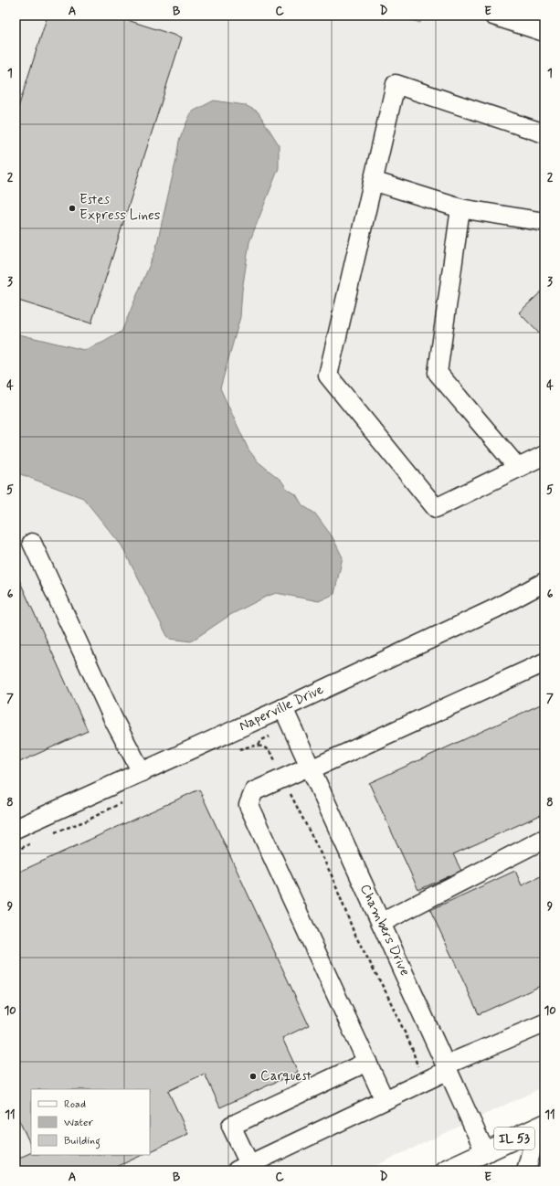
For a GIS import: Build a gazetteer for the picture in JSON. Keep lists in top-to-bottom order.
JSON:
{
  "streets": {
    "main road": ["IL 53"],
    "street": ["Naperville Drive", "Chambers Drive"]
  },
  "crossings": [
    ["Naperville Drive", "Chambers Drive"],
    ["Chambers Drive", "IL 53"]
  ],
  "places": ["Estes Express Lines", "Carquest"],
  "legend": ["Road", "Water", "Building"],
  "grid": {
    "columns": [
      "A",
      "B",
      "C",
      "D",
      "E"
    ],
    "rows": [
      "1",
      "2",
      "3",
      "4",
      "5",
      "6",
      "7",
      "8",
      "9",
      "10",
      "11"
    ]
  }
}
